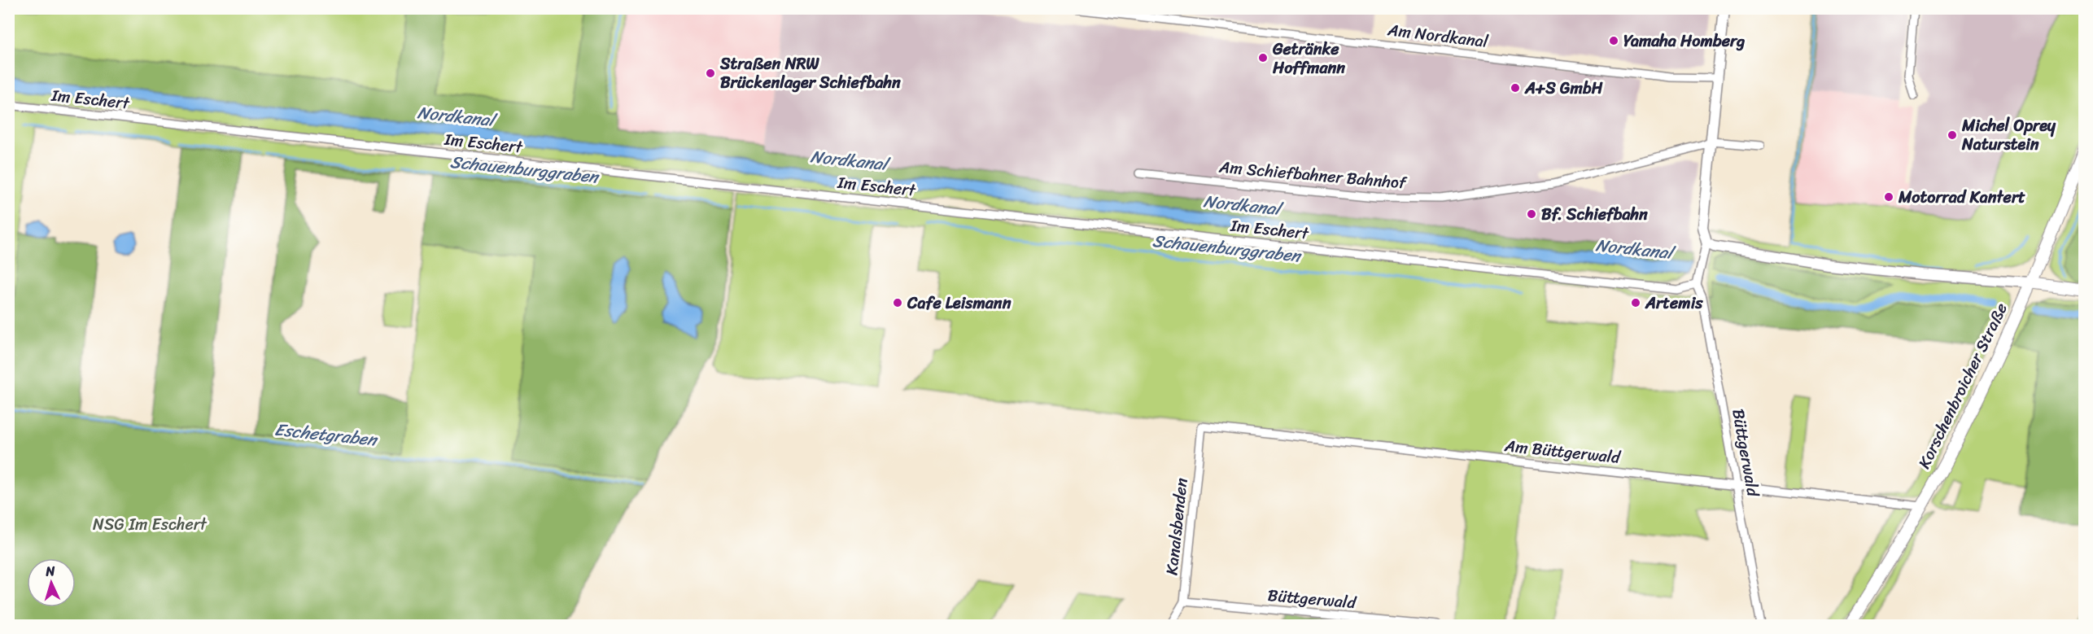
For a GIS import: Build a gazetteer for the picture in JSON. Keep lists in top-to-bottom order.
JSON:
{
  "streets": {
    "main road": ["Korschenbroicher Straße"],
    "street": [
      "Am Nordkanal",
      "Im Eschert",
      "Am Schiefbahner Bahnhof",
      "Am Büttgerwald",
      "Büttgerwald",
      "Kanalsbenden"
    ]
  },
  "crossings": [
    ["Im Eschert", "Büttgerwald"],
    ["Korschenbroicher Straße", "Am Büttgerwald"],
    ["Am Büttgerwald", "Büttgerwald"],
    ["Am Büttgerwald", "Kanalsbenden"],
    ["Büttgerwald", "Kanalsbenden"]
  ],
  "water": ["Nordkanal", "Schauenburggraben", "Eschetgraben"],
  "parks": ["NSG Im Eschert"],
  "places": [
    "Yamaha Homberg",
    "Getränke Hoffmann",
    "Straßen NRW Brückenlager Schiefbahn",
    "A+S GmbH",
    "Michel Oprey Naturstein",
    "Motorrad Kantert",
    "Bf. Schiefbahn",
    "Cafe Leismann",
    "Artemis"
  ],
  "north": "top"
}
